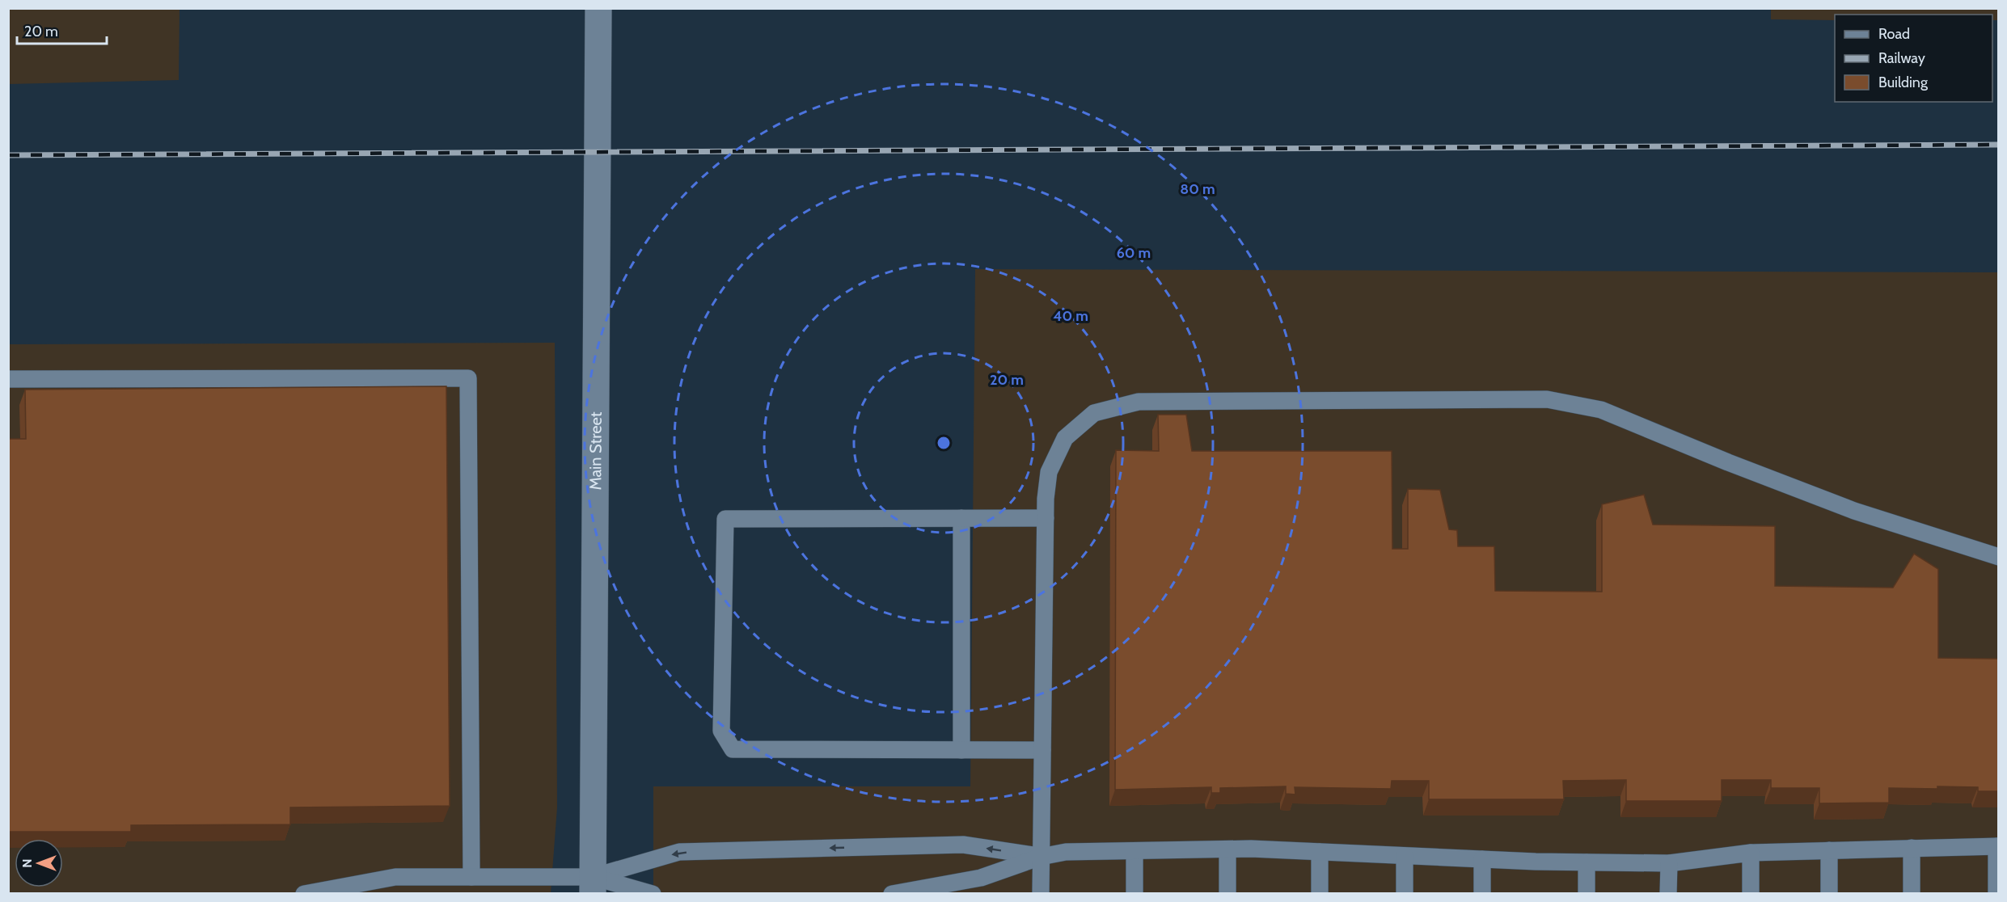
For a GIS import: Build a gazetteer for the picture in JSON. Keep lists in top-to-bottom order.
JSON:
{
  "streets": {
    "street": ["Main Street"]
  },
  "legend": ["Road", "Railway", "Building"],
  "scale_bar": "20 m",
  "north": "left",
  "rings": [
    "80 m",
    "60 m",
    "40 m",
    "20 m"
  ]
}
